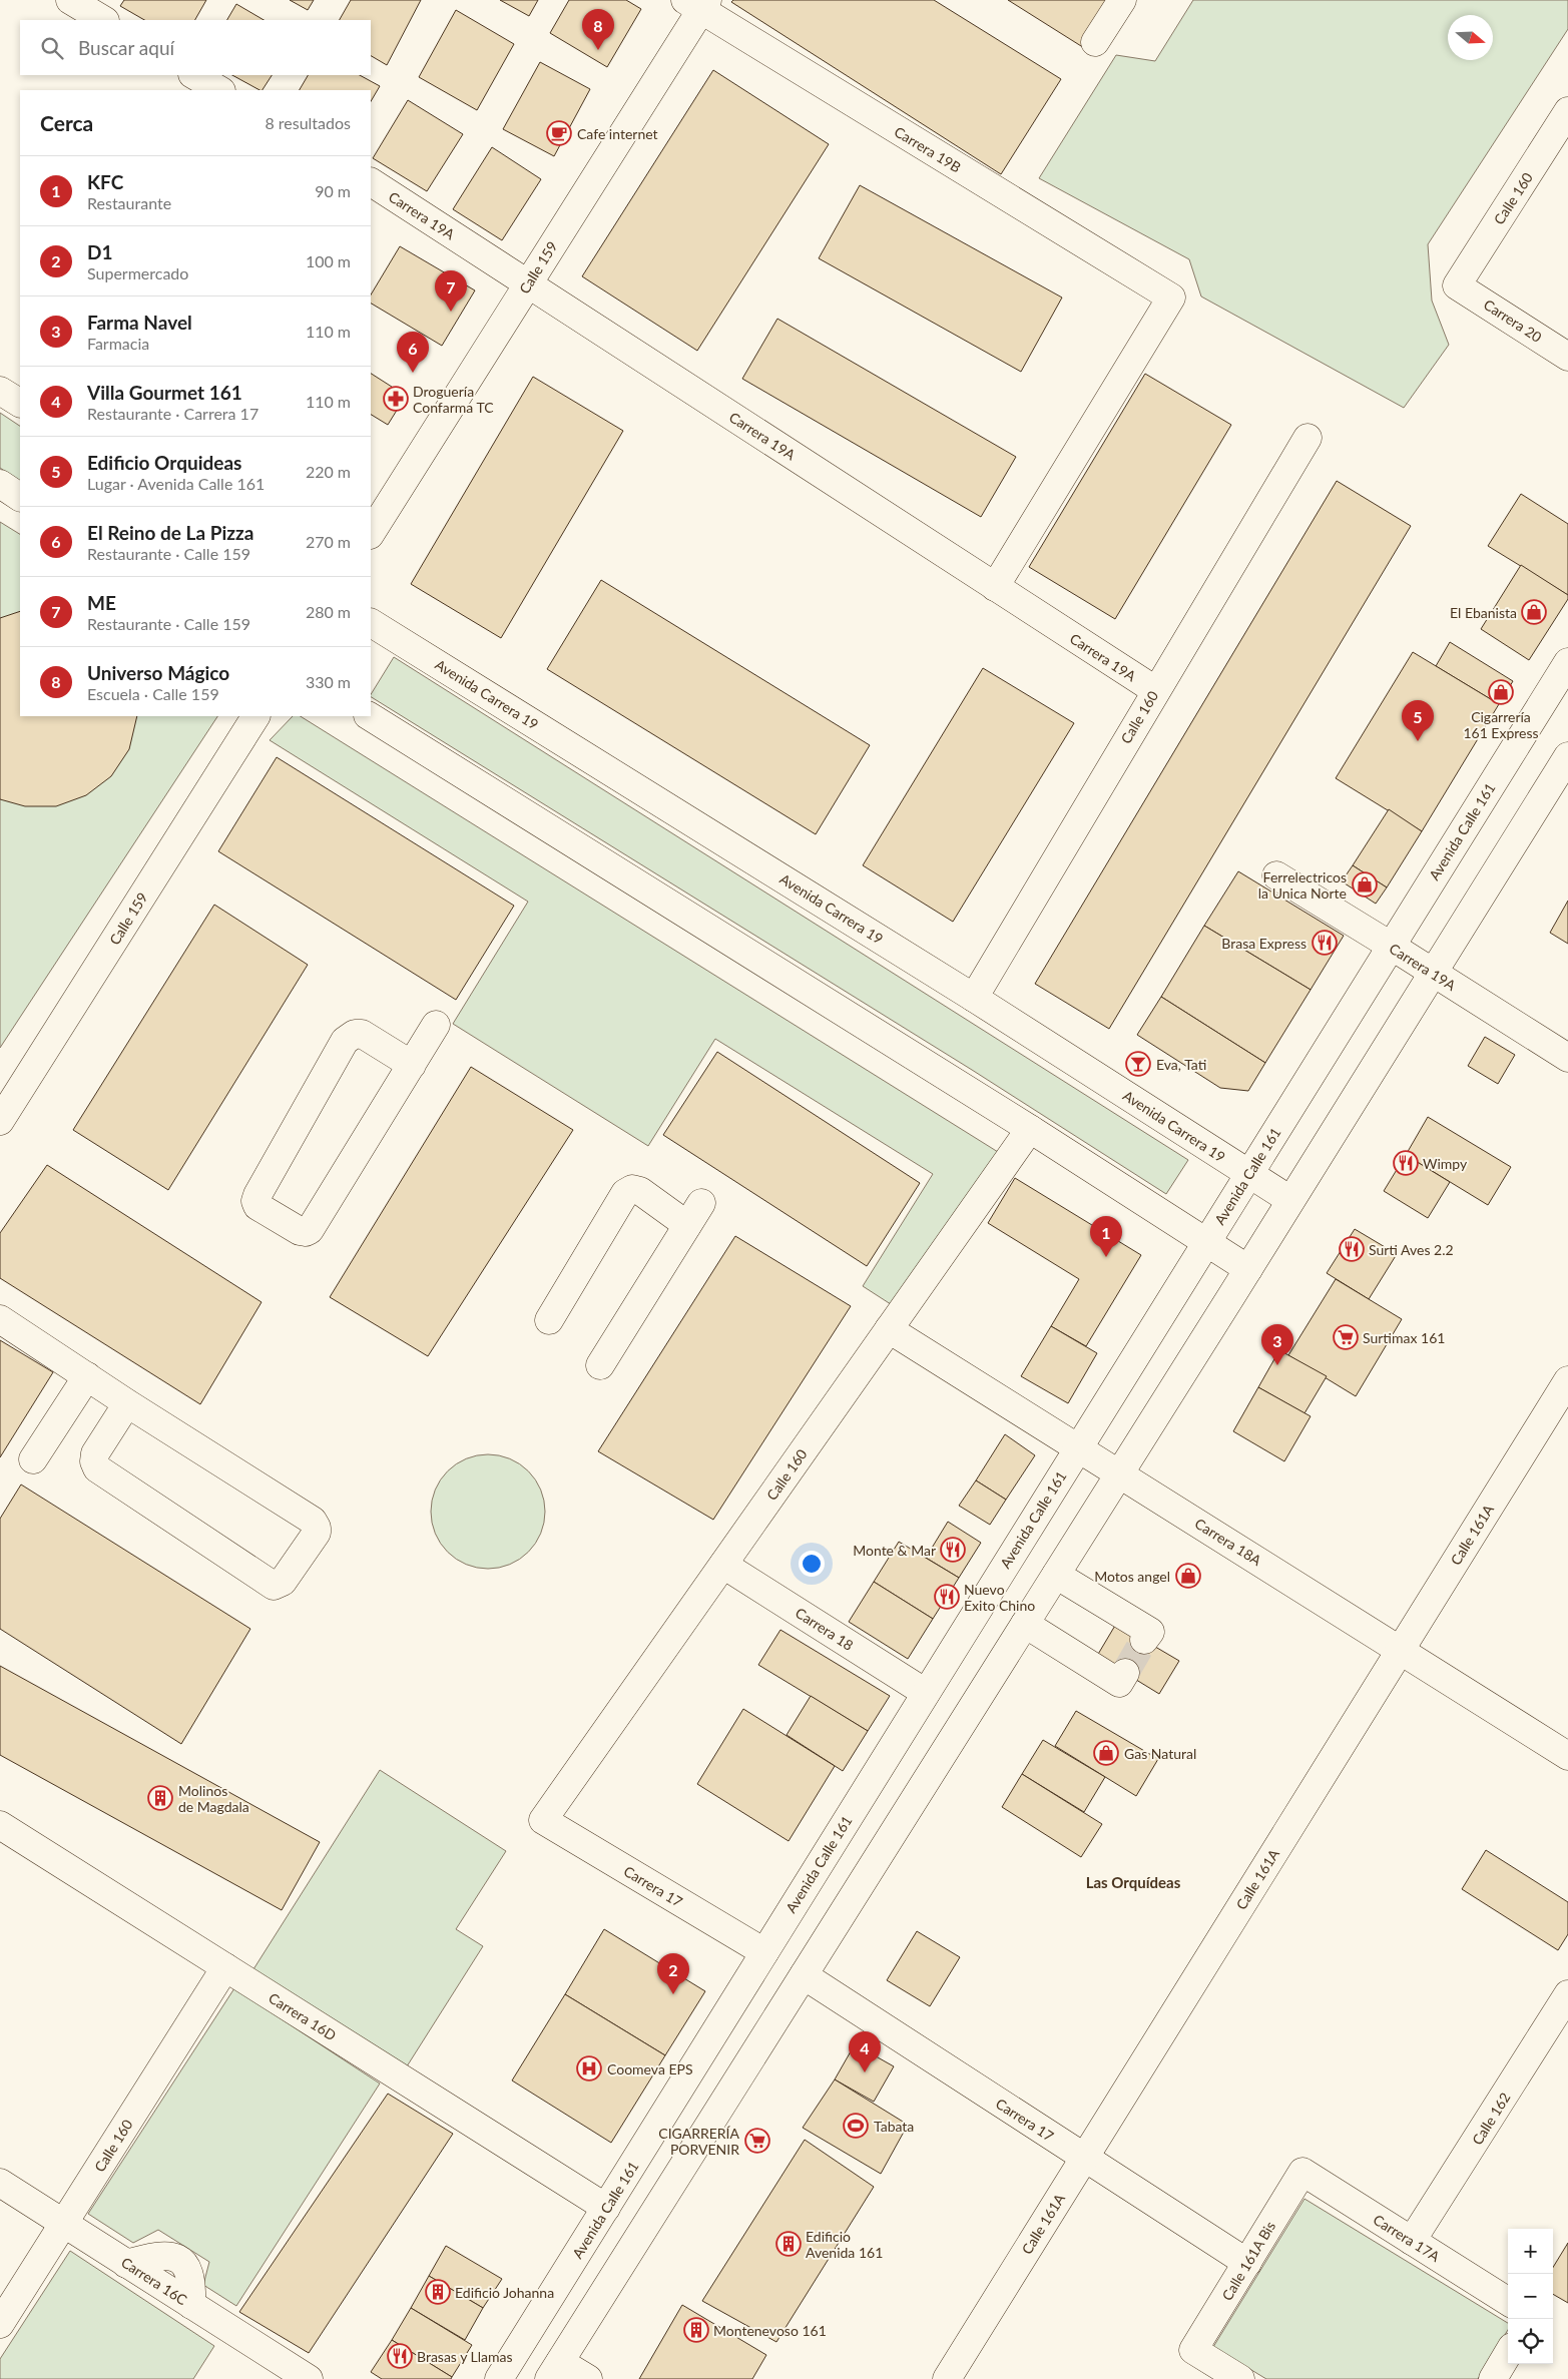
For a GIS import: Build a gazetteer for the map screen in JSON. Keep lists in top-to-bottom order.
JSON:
{
  "streets": {
    "street": [
      "Carrera 19B",
      "Calle 160",
      "Carrera 19A",
      "Calle 159",
      "Carrera 20",
      "Avenida Carrera 19",
      "Avenida Calle 161",
      "Calle 161A",
      "Carrera 18A",
      "Carrera 18",
      "Carrera 17",
      "Carrera 16D",
      "Calle 162",
      "Carrera 17A",
      "Calle 161A Bis",
      "Carrera 16C"
    ]
  },
  "crossings": [
    ["Carrera 19B", "Carrera 19A"],
    ["Carrera 19B", "Calle 159"],
    ["Calle 160", "Carrera 19A"],
    ["Calle 160", "Carrera 20"],
    ["Calle 160", "Avenida Carrera 19"],
    ["Calle 160", "Carrera 18A"],
    ["Calle 160", "Carrera 18"],
    ["Calle 160", "Carrera 17"],
    ["Calle 160", "Carrera 16D"],
    ["Calle 160", "Carrera 16C"],
    ["Carrera 19A", "Calle 159"],
    ["Carrera 19A", "Avenida Calle 161"],
    ["Avenida Carrera 19", "Avenida Calle 161"],
    ["Avenida Calle 161", "Carrera 18A"],
    ["Avenida Calle 161", "Carrera 18"],
    ["Avenida Calle 161", "Carrera 17"],
    ["Avenida Calle 161", "Carrera 16D"],
    ["Calle 161A", "Carrera 18A"],
    ["Calle 161A", "Carrera 17"],
    ["Carrera 17", "Calle 161A Bis"],
    ["Calle 162", "Carrera 17A"],
    ["Carrera 17A", "Calle 161A Bis"]
  ],
  "districts": ["Las Orquídeas"],
  "places": {
    "cafe": ["Cafe internet"],
    "pharmacy": ["Droguería Confarma TC"],
    "shop": [
      "El Ebanista",
      "Cigarrería 161 Express",
      "Ferrelectricos la Unica Norte",
      "Motos angel",
      "Gas Natural"
    ],
    "restaurant": [
      "Brasa Express",
      "Wimpy",
      "Surti Aves 2.2",
      "Monte & Mar",
      "Nuevo Exito Chino",
      "Brasas y Llamas"
    ],
    "bar": ["Eva, Tati"],
    "supermarket": ["Surtimax 161", "CIGARRERÍA PORVENIR"],
    "building": [
      "Molinos de Magdala",
      "Edificio Avenida 161",
      "Edificio Johanna",
      "Montenevoso 161"
    ],
    "hospital": ["Coomeva EPS"],
    "sports": ["Tabata"]
  },
  "north": "right",
  "page": {
    "pins": [
      "8",
      "7",
      "6",
      "5",
      "1",
      "3",
      "2",
      "4"
    ],
    "search": "Buscar aquí",
    "heading": ["Cerca", "8 resultados"],
    "list": [
      {
        "mark": "1",
        "name": "KFC",
        "note": "Restaurante",
        "value": "90 m"
      },
      {
        "mark": "2",
        "name": "D1",
        "note": "Supermercado",
        "value": "100 m"
      },
      {
        "mark": "3",
        "name": "Farma Navel",
        "note": "Farmacia",
        "value": "110 m"
      },
      {
        "mark": "4",
        "name": "Villa Gourmet 161",
        "note": "Restaurante · Carrera 17",
        "value": "110 m"
      },
      {
        "mark": "5",
        "name": "Edificio Orquideas",
        "note": "Lugar · Avenida Calle 161",
        "value": "220 m"
      },
      {
        "mark": "6",
        "name": "El Reino de La Pizza",
        "note": "Restaurante · Calle 159",
        "value": "270 m"
      },
      {
        "mark": "7",
        "name": "ME",
        "note": "Restaurante · Calle 159",
        "value": "280 m"
      },
      {
        "mark": "8",
        "name": "Universo Mágico",
        "note": "Escuela · Calle 159",
        "value": "330 m"
      }
    ],
    "map_buttons": ["+", "−"]
  }
}
